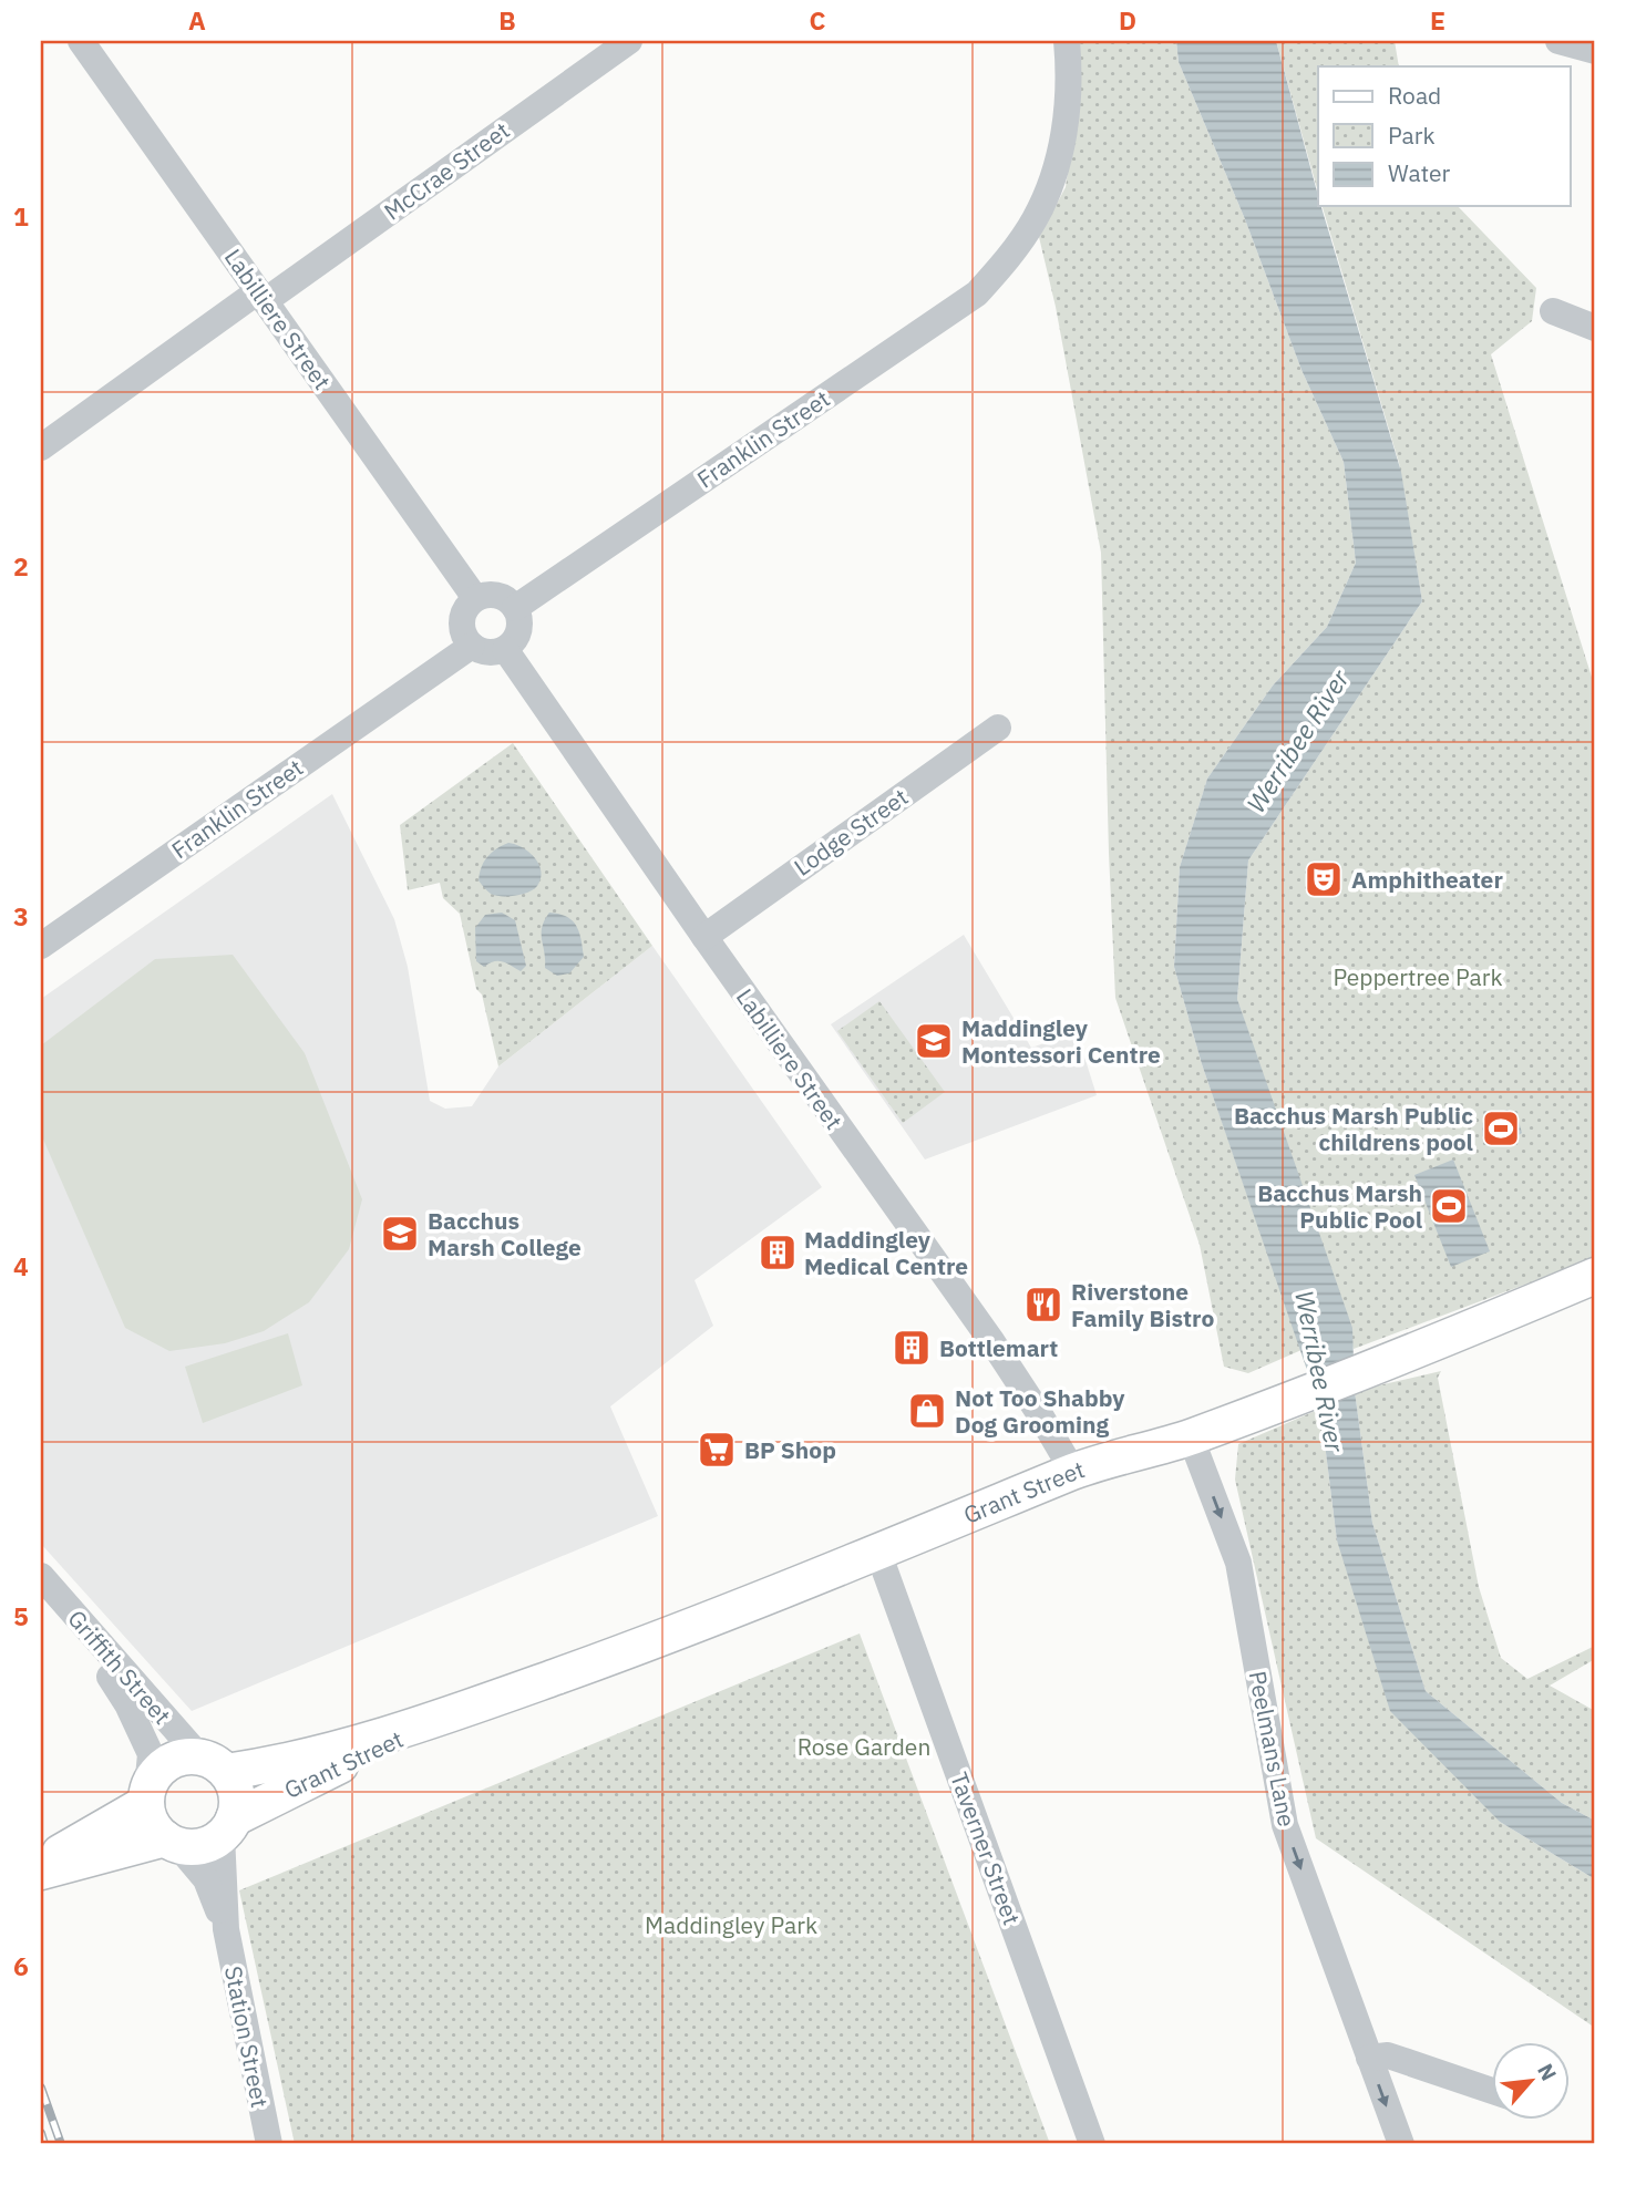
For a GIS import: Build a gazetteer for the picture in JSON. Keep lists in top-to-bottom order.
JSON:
{
  "streets": {
    "main road": ["Grant Street"],
    "street": [
      "McCrae Street",
      "Labilliere Street",
      "Franklin Street",
      "Lodge Street",
      "Griffith Street",
      "Peelmans Lane",
      "Taverner Street",
      "Station Street"
    ]
  },
  "crossings": [
    ["McCrae Street", "Labilliere Street"],
    ["Labilliere Street", "Franklin Street"],
    ["Labilliere Street", "Lodge Street"],
    ["Labilliere Street", "Grant Street"],
    ["Grant Street", "Griffith Street"],
    ["Grant Street", "Peelmans Lane"],
    ["Grant Street", "Taverner Street"],
    ["Grant Street", "Station Street"],
    ["Griffith Street", "Station Street"]
  ],
  "one_way": ["Peelmans Lane"],
  "water": ["Werribee River"],
  "parks": ["Peppertree Park", "Rose Garden", "Maddingley Park"],
  "places": {
    "theatre": ["Amphitheater"],
    "school or university": ["Maddingley Montessori Centre", "Bacchus Marsh College"],
    "sports": ["Bacchus Marsh Public childrens pool", "Bacchus Marsh Public Pool"],
    "building": ["Maddingley Medical Centre", "Bottlemart"],
    "restaurant": ["Riverstone Family Bistro"],
    "shop": ["Not Too Shabby Dog Grooming"],
    "supermarket": ["BP Shop"]
  },
  "legend": ["Road", "Park", "Water"],
  "north": "top right",
  "grid": {
    "columns": [
      "A",
      "B",
      "C",
      "D",
      "E"
    ],
    "rows": [
      "1",
      "2",
      "3",
      "4",
      "5",
      "6"
    ]
  }
}
